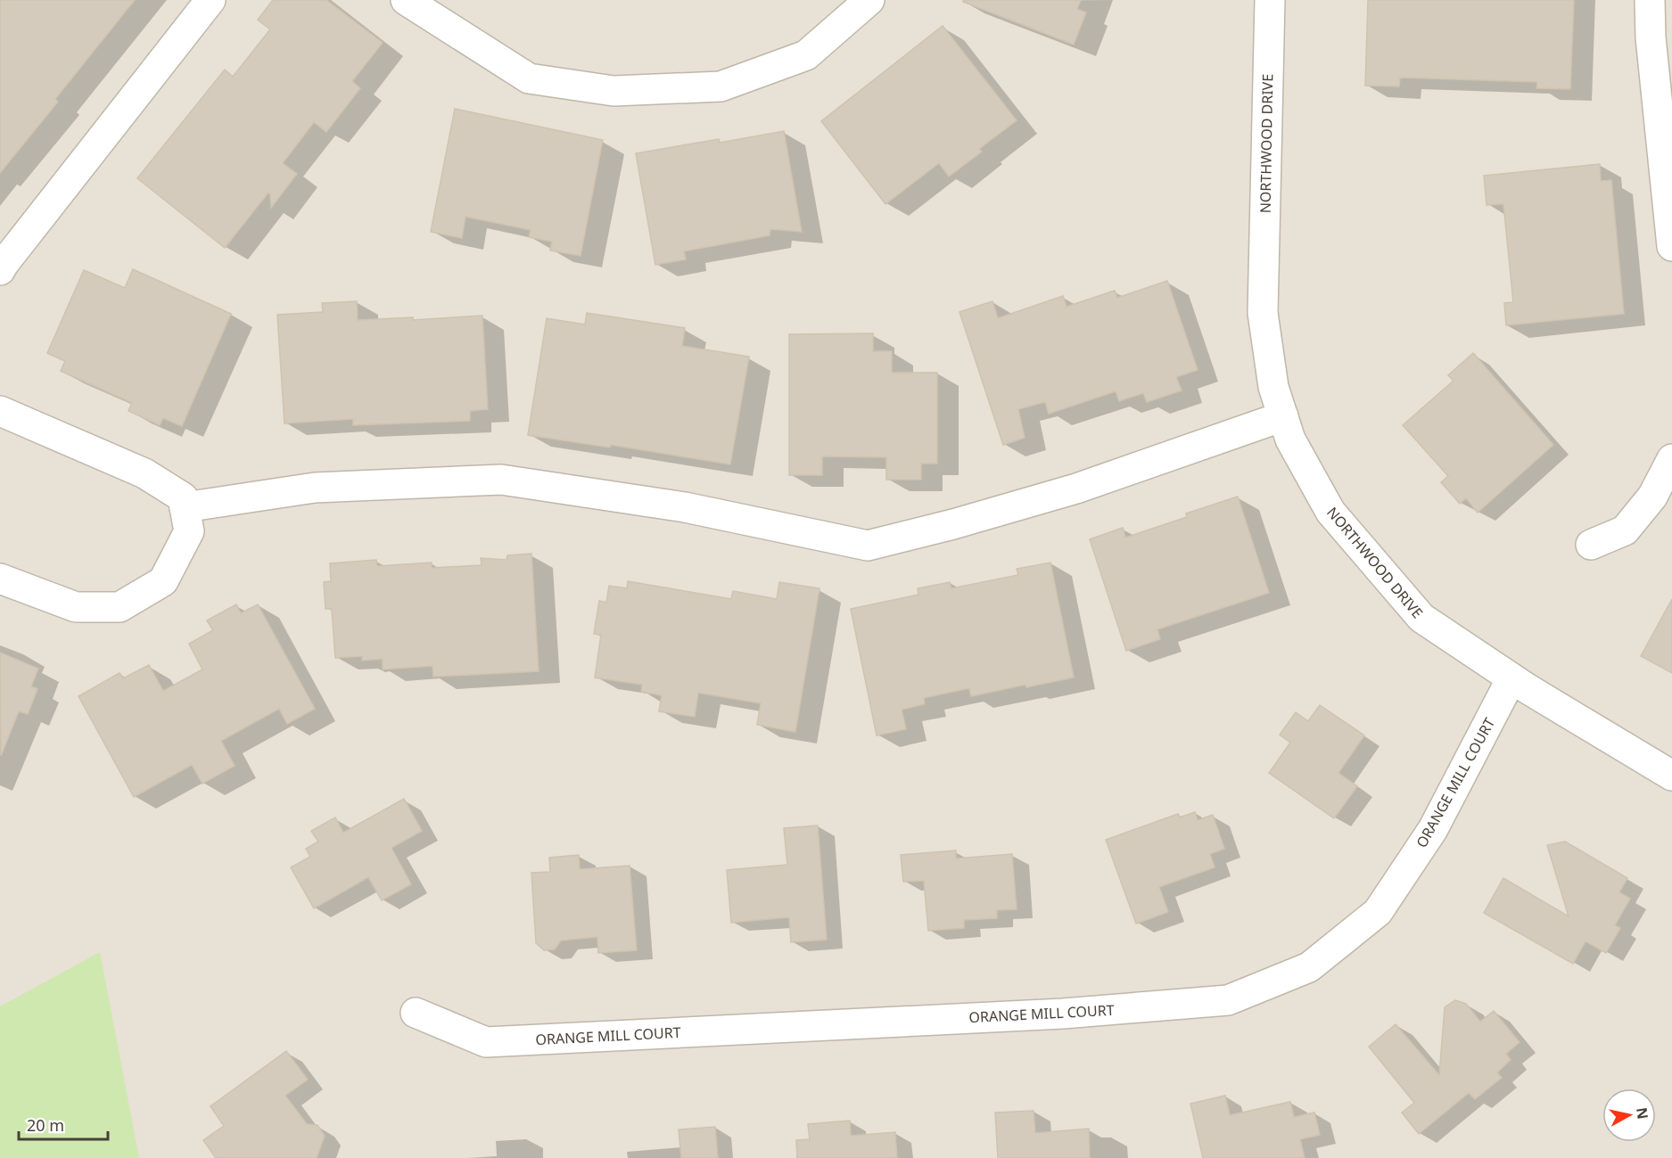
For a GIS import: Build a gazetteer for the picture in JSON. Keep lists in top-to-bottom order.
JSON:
{
  "streets": {
    "street": ["NORTHWOOD DRIVE", "ORANGE MILL COURT"]
  },
  "crossings": [
    ["NORTHWOOD DRIVE", "ORANGE MILL COURT"]
  ],
  "scale_bar": "20 m",
  "north": "right"
}
